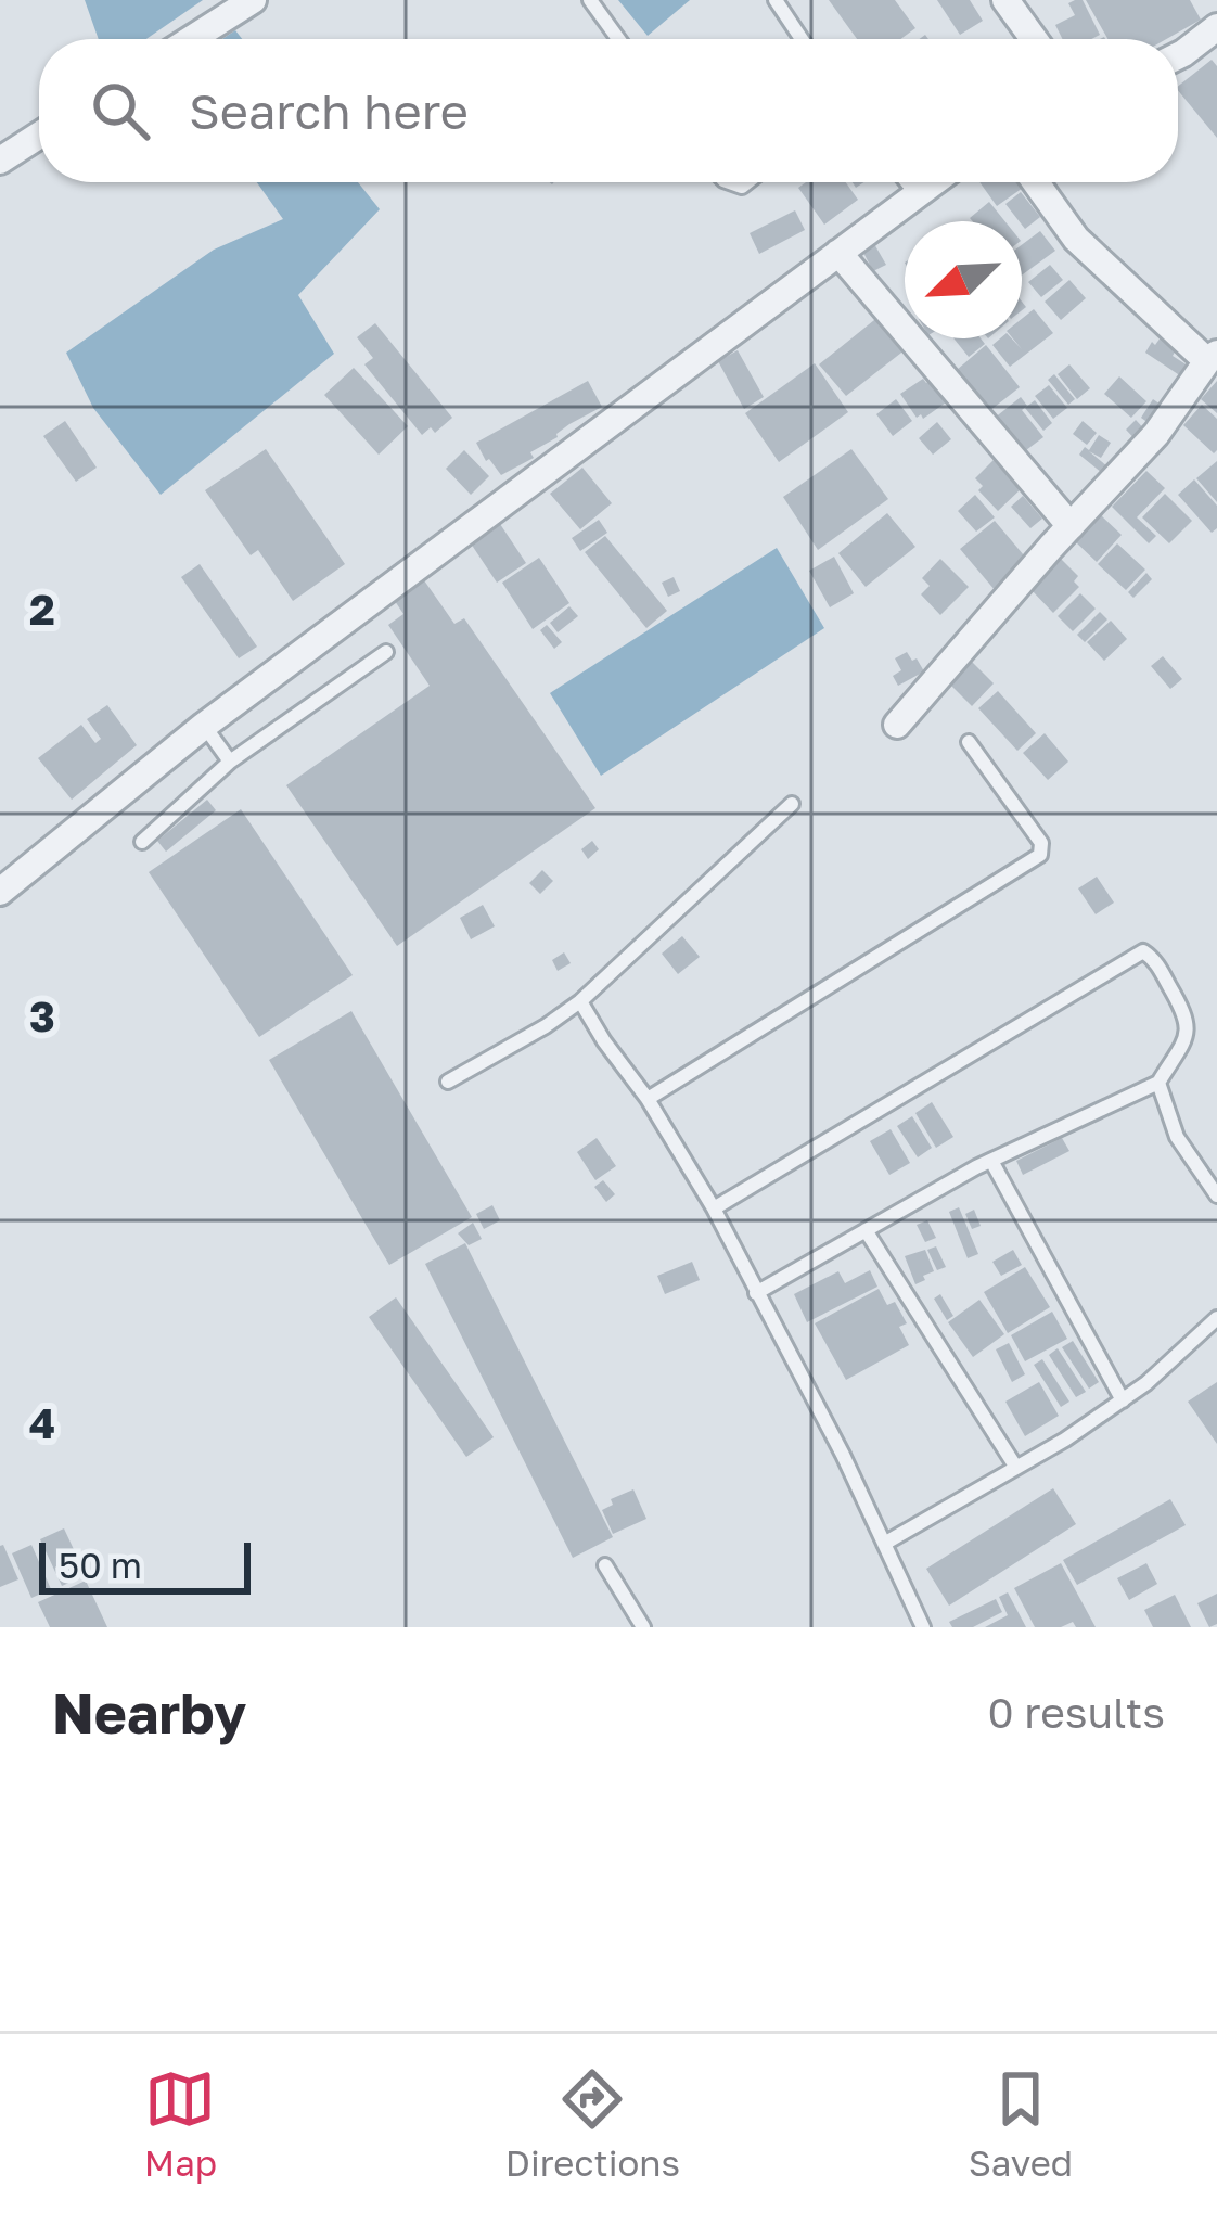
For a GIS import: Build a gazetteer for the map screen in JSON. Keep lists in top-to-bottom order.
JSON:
{
  "scale_bar": "50 m",
  "north": "bottom left",
  "page": {
    "search": "Search here",
    "scale": "50 m",
    "heading": ["Nearby", "0 results"],
    "nav": ["Map", "Directions", "Saved"]
  },
  "grid": {
    "rows": ["2", "3", "4"]
  }
}
